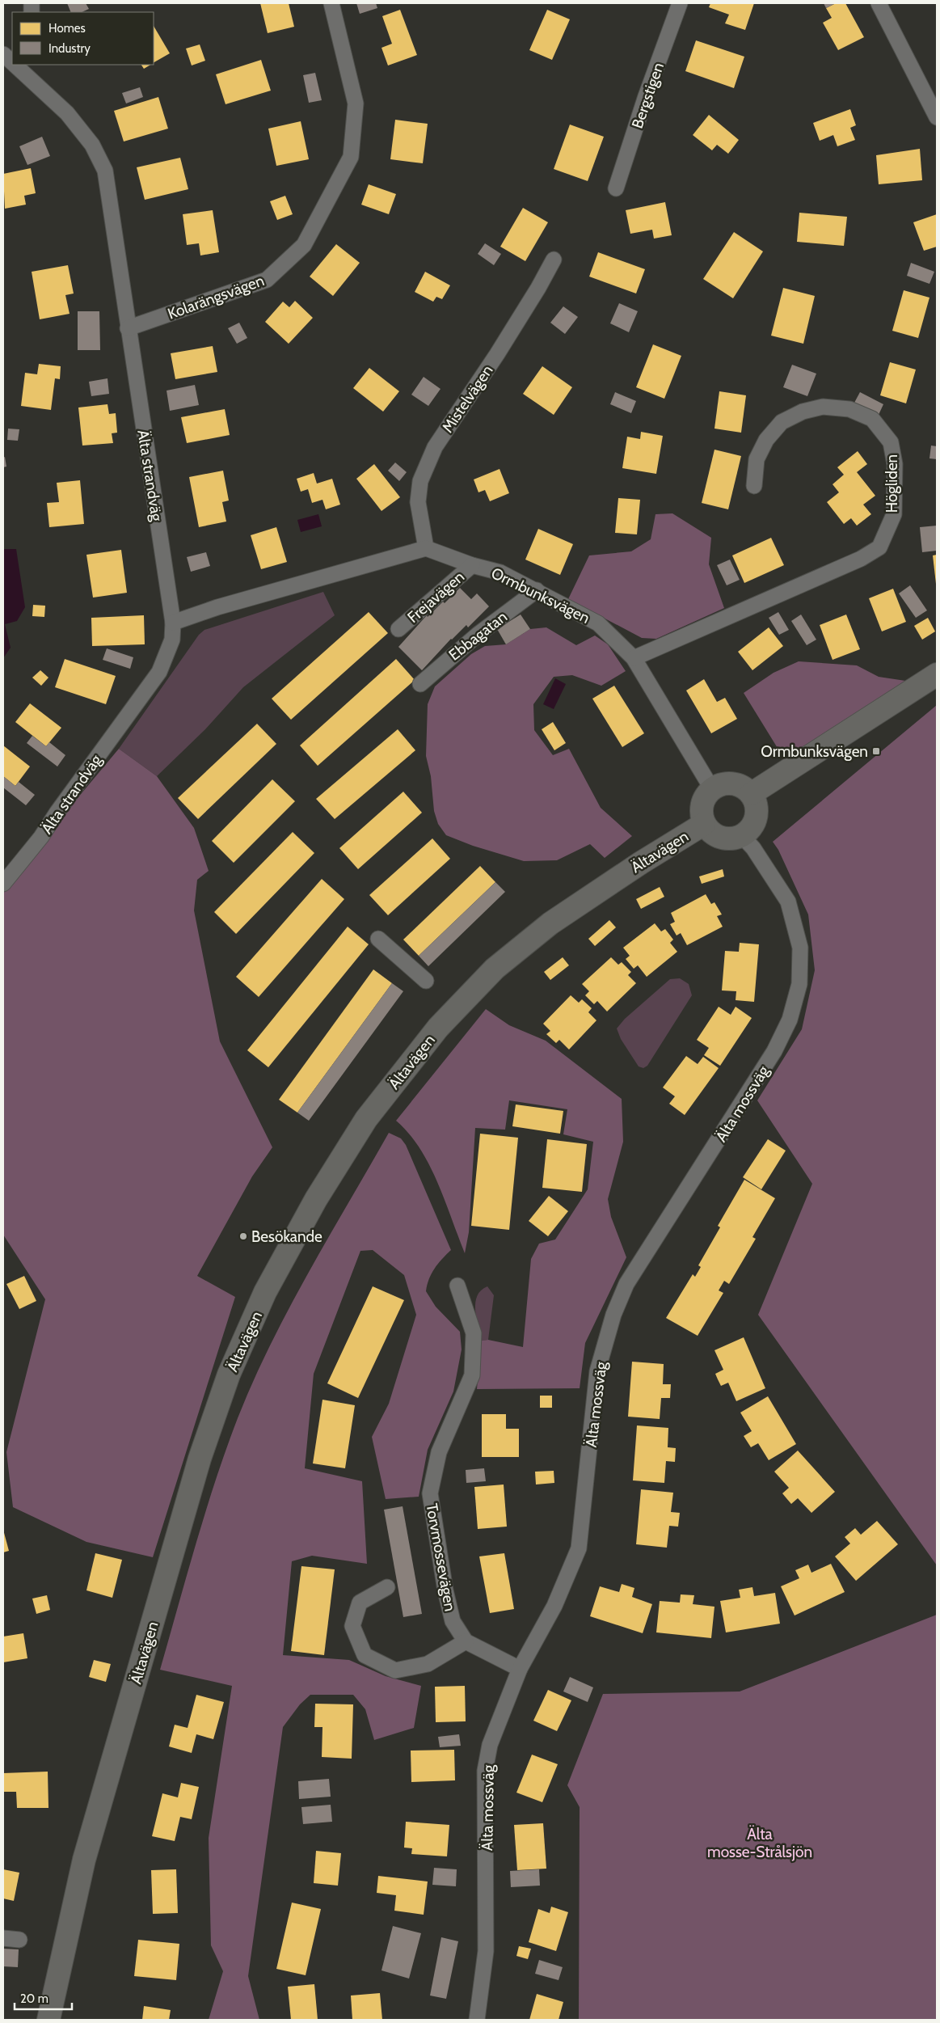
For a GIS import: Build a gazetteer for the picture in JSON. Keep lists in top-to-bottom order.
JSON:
{
  "streets": {
    "main road": ["Ältavägen"],
    "street": [
      "Bergstigen",
      "Kolarängsvägen",
      "Mistelvägen",
      "Älta strandväg",
      "Högliden",
      "Ormbunksvägen",
      "Frejavägen",
      "Ebbagatan",
      "Älta mossväg",
      "Torvmossevägen"
    ]
  },
  "crossings": [
    ["Kolarängsvägen", "Älta strandväg"],
    ["Mistelvägen", "Ormbunksvägen"],
    ["Högliden", "Ormbunksvägen"],
    ["Ormbunksvägen", "Frejavägen"],
    ["Ormbunksvägen", "Ebbagatan"],
    ["Ormbunksvägen", "Ältavägen"],
    ["Ormbunksvägen", "Älta mossväg"],
    ["Ältavägen", "Älta mossväg"]
  ],
  "parks": ["Älta mosse-Strålsjön"],
  "places": {
    "transit": ["Ormbunksvägen"],
    "other": ["Besökande"]
  },
  "legend": ["Homes", "Industry"],
  "scale_bar": "20 m"
}
